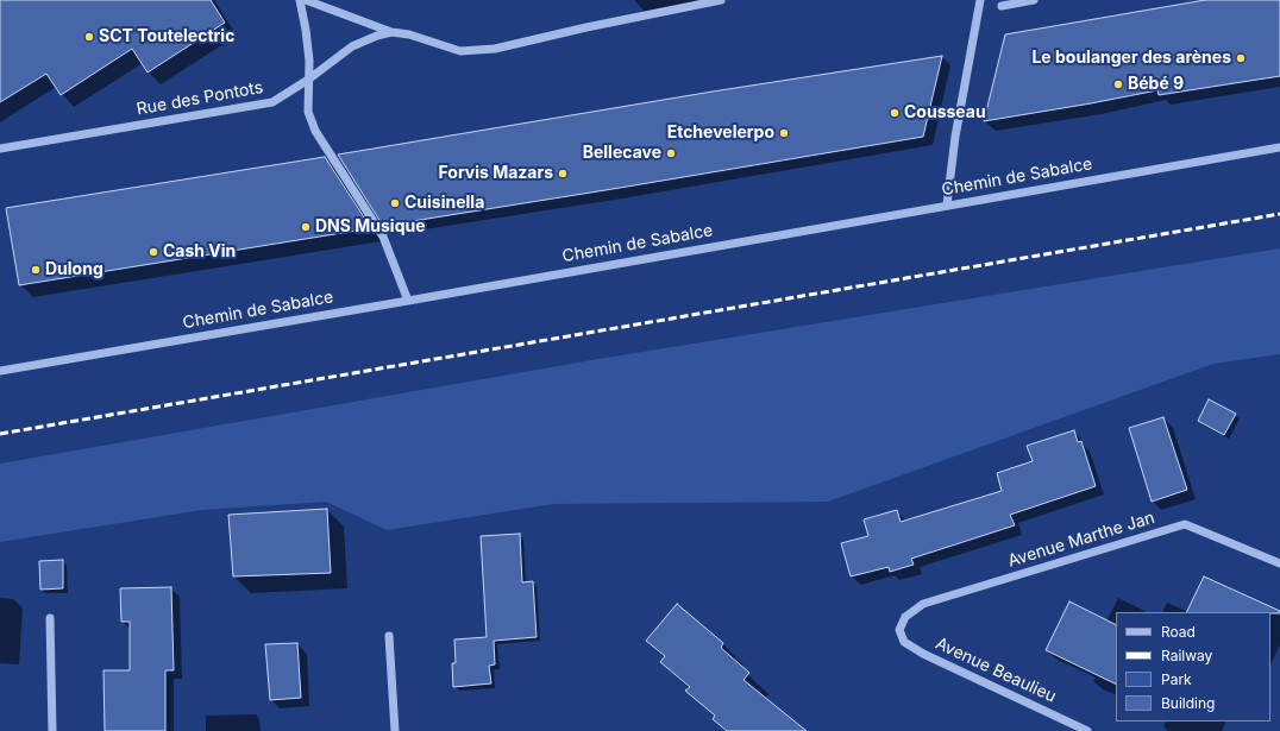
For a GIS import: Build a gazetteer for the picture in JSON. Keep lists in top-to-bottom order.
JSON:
{
  "streets": {
    "street": [
      "Rue des Pontots",
      "Chemin de Sabalce",
      "Avenue Marthe Jan",
      "Avenue Beaulieu"
    ]
  },
  "crossings": [
    ["Avenue Marthe Jan", "Avenue Beaulieu"]
  ],
  "places": [
    "SCT Toutelectric",
    "Le boulanger des arènes",
    "Bébé 9",
    "Cousseau",
    "Etchevelerpo",
    "Bellecave",
    "Forvis Mazars",
    "Cuisinella",
    "DNS Musique",
    "Cash Vin",
    "Dulong"
  ],
  "legend": [
    "Road",
    "Railway",
    "Park",
    "Building"
  ]
}
